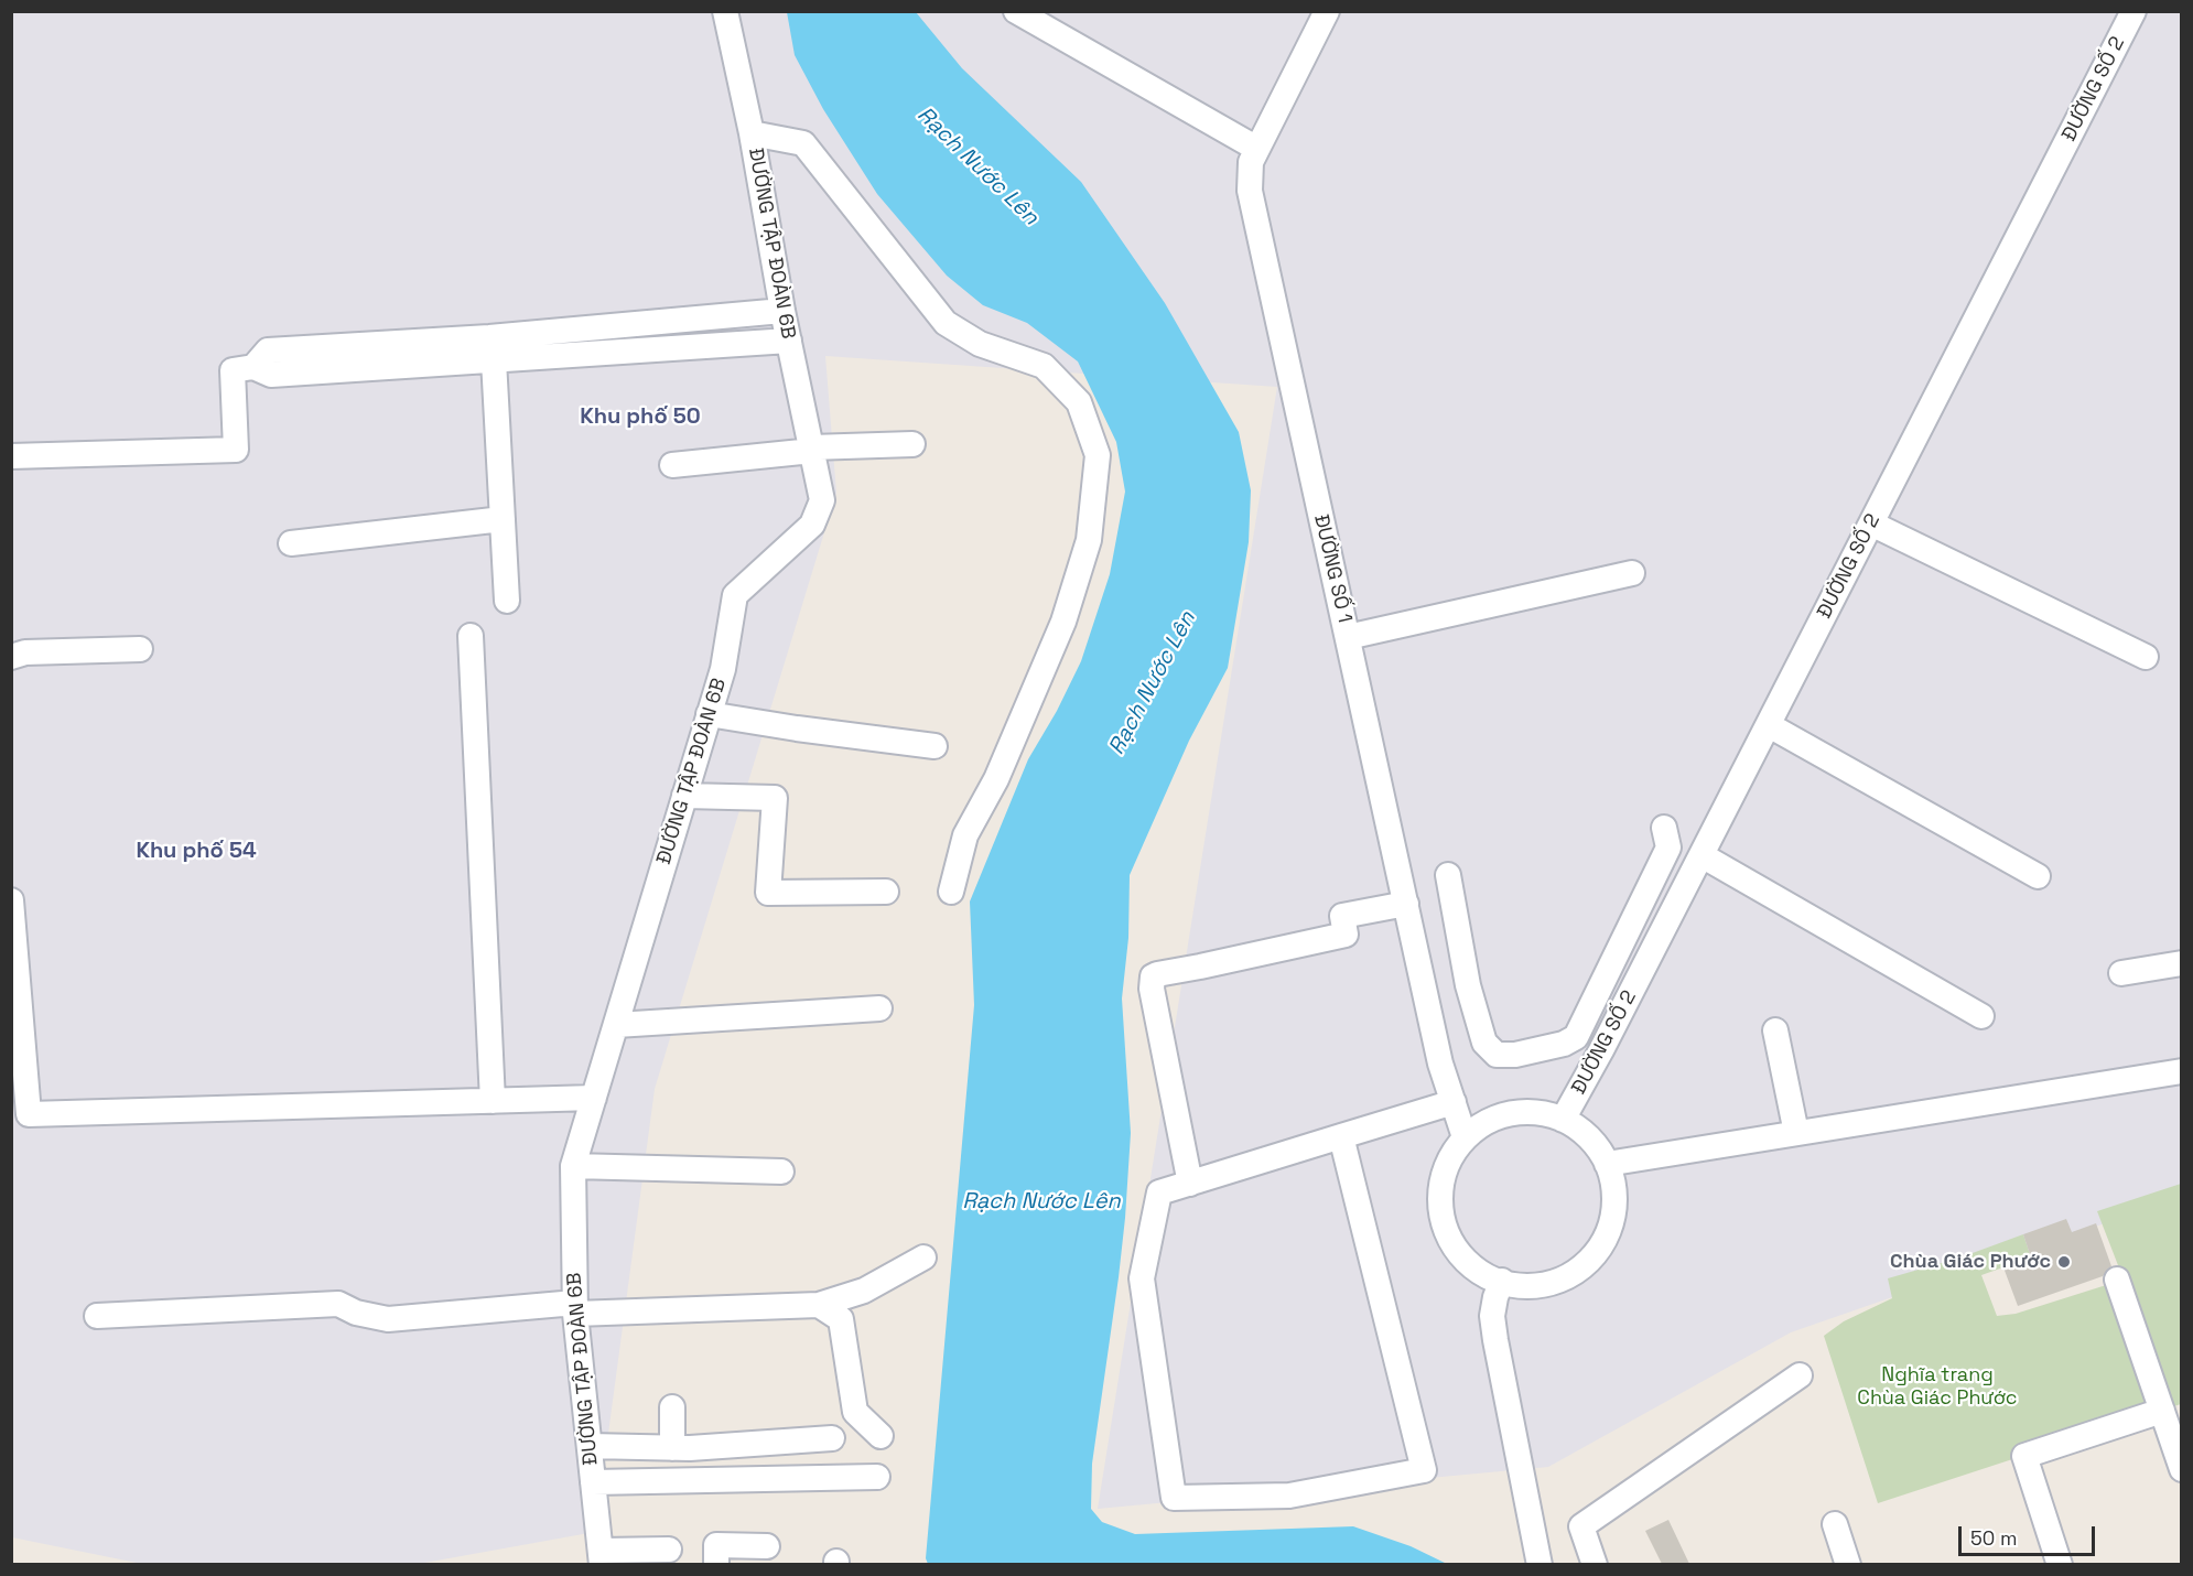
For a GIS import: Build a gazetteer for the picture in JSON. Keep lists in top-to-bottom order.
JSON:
{
  "streets": {
    "street": ["ĐƯỜNG SỐ 2", "ĐƯỜNG TẬP ĐOÀN 6B", "ĐƯỜNG SỐ 1"]
  },
  "crossings": [
    ["ĐƯỜNG SỐ 2", "ĐƯỜNG SỐ 1"]
  ],
  "districts": ["Khu phố 50", "Khu phố 54"],
  "water": ["Rạch Nước Lên"],
  "parks": ["Nghĩa trang Chùa Giác Phước"],
  "places": ["Chùa Giác Phước"],
  "scale_bar": "50 m"
}
